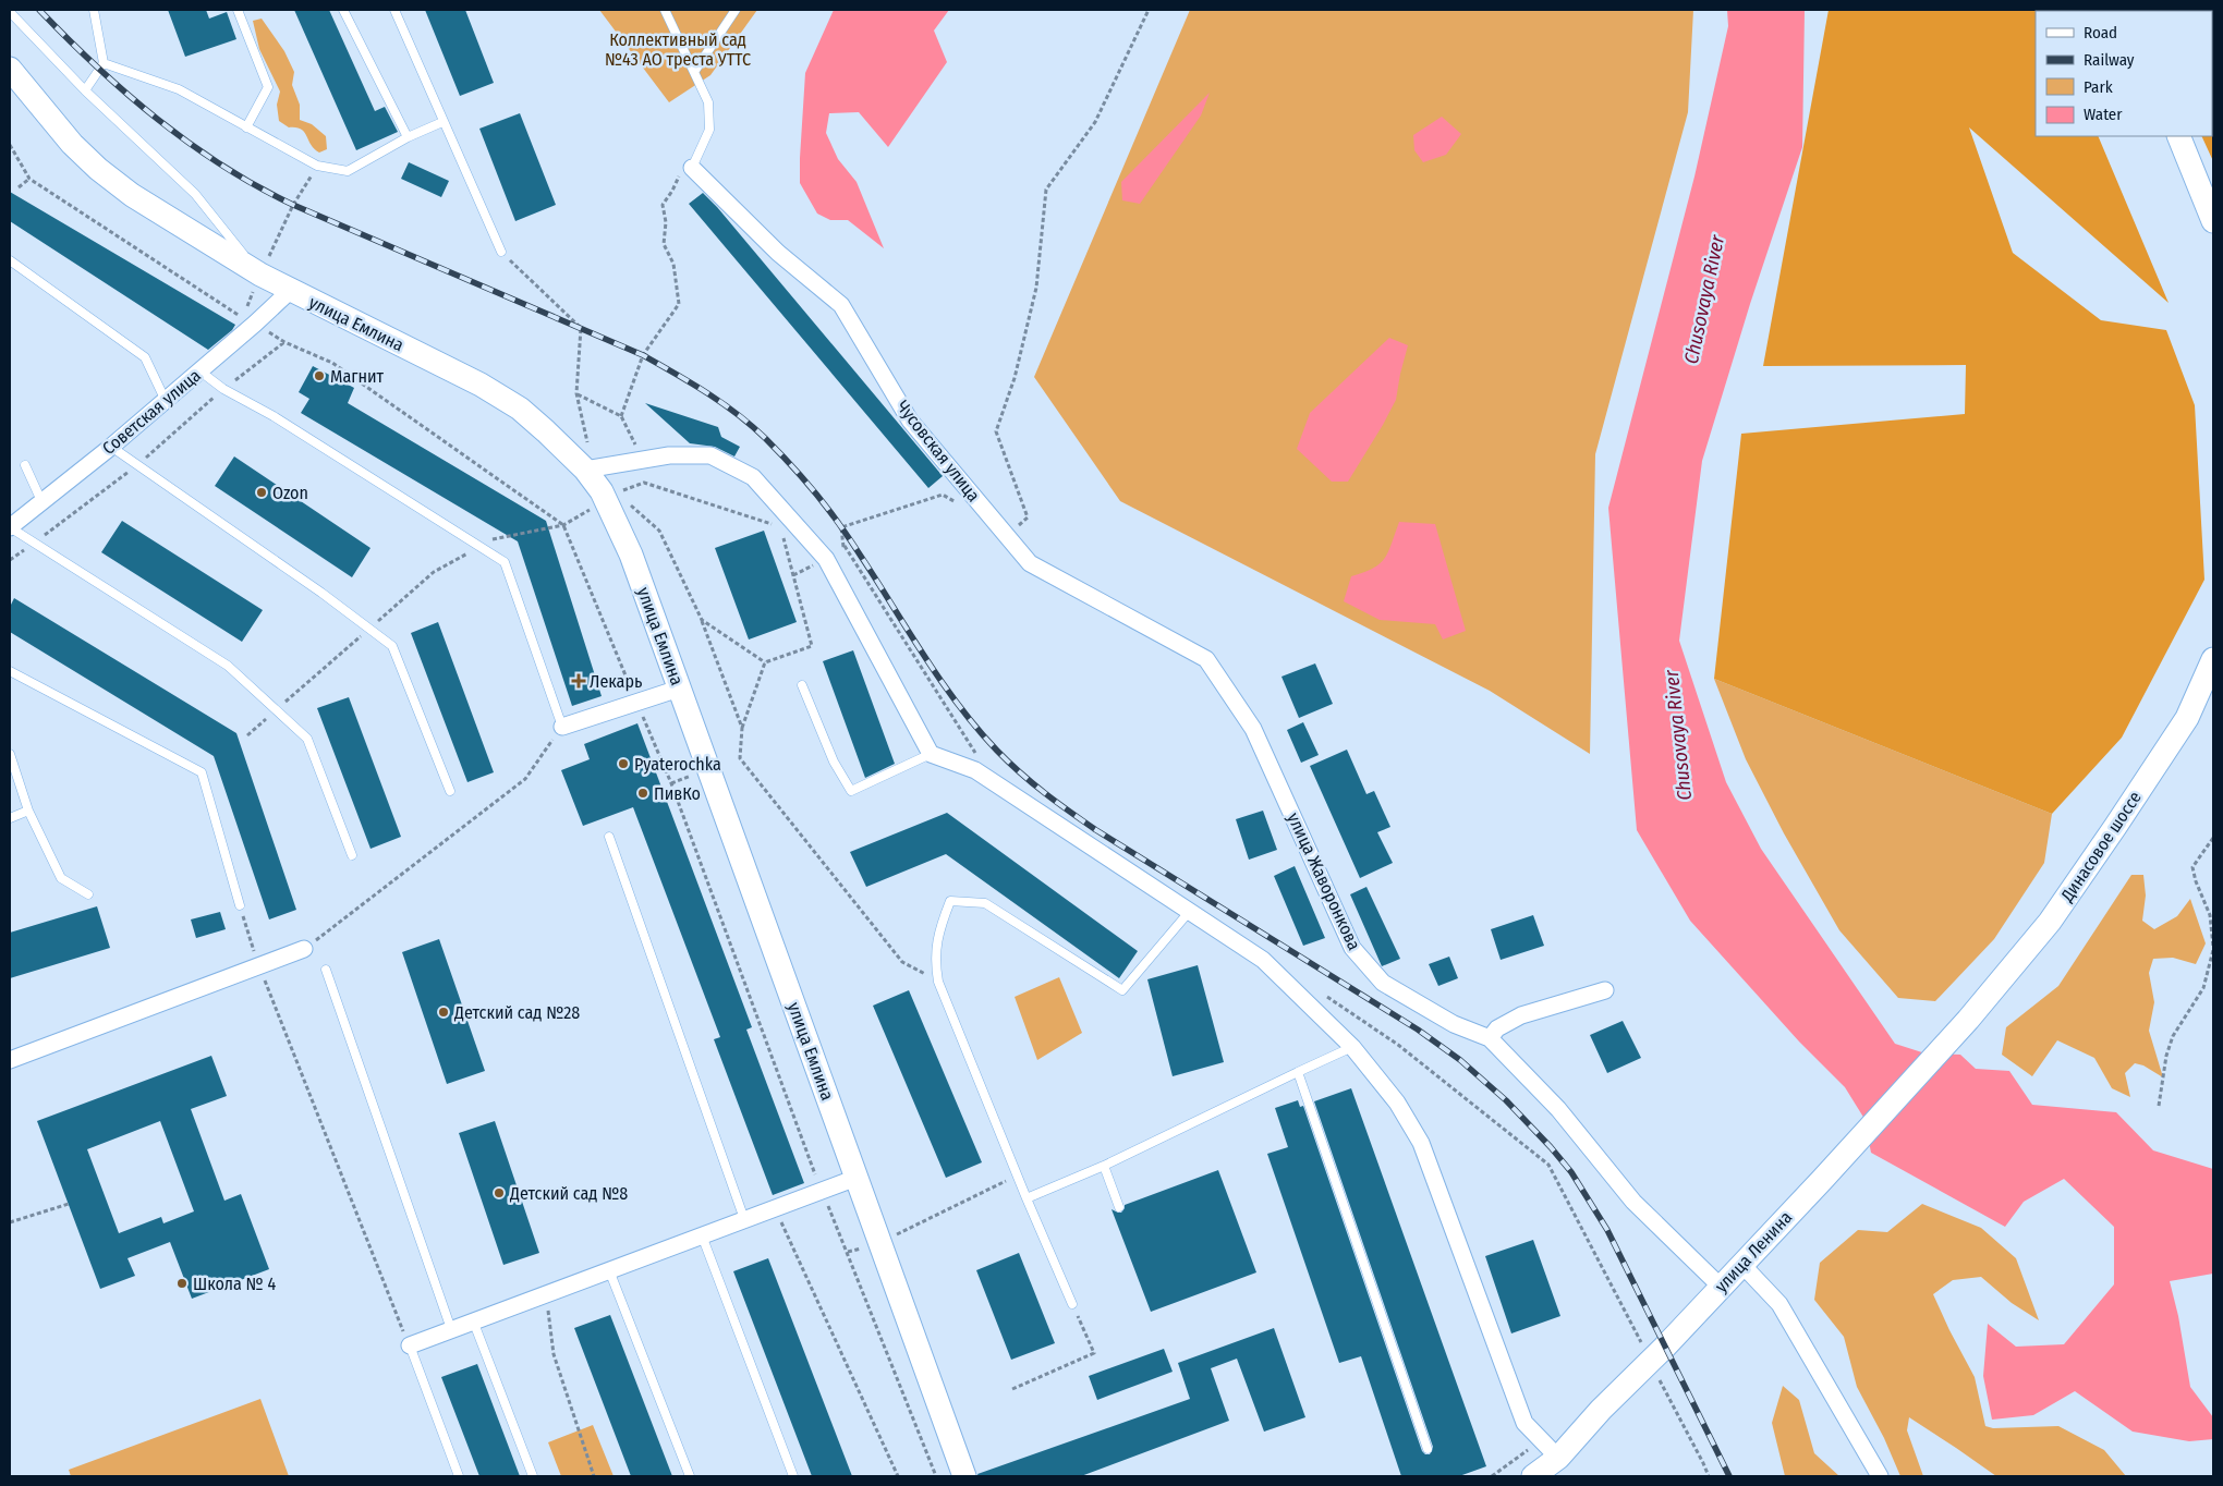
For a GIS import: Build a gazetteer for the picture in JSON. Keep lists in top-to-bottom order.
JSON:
{
  "streets": {
    "street": [
      "улица Емлина",
      "Советская улица",
      "Чусовская улица",
      "Динасовое шоссе",
      "улица Жаворонкова",
      "улица Ленина"
    ]
  },
  "crossings": [
    ["улица Емлина", "Советская улица"],
    ["Чусовская улица", "улица Жаворонкова"],
    ["Динасовое шоссе", "улица Ленина"],
    ["улица Жаворонкова", "улица Ленина"]
  ],
  "water": ["Chusovaya River"],
  "parks": ["Коллективный сад №43 АО треста УТТС"],
  "places": {
    "other": [
      "Магнит",
      "Ozon",
      "Pyaterochka",
      "ПивКо",
      "Детский сад №28",
      "Детский сад №8",
      "Школа № 4"
    ],
    "health": ["Лекарь"]
  },
  "legend": [
    "Road",
    "Railway",
    "Park",
    "Water"
  ]
}
